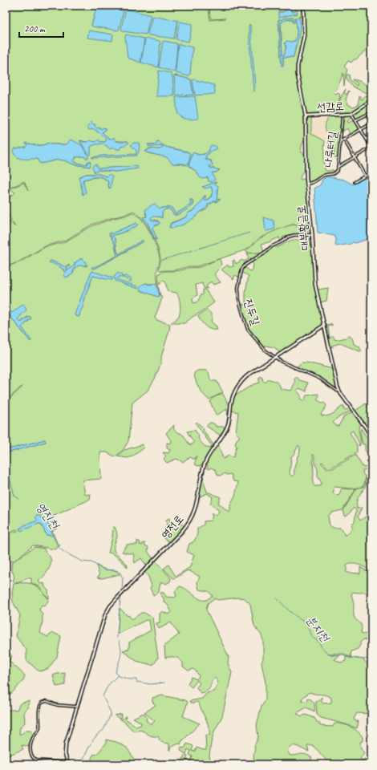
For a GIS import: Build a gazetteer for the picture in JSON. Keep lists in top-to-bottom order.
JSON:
{
  "streets": {
    "street": [
      "선감로",
      "나루터길",
      "대부황금로",
      "진두길",
      "영전로"
    ]
  },
  "crossings": [
    ["선감로", "나루터길"],
    ["선감로", "대부황금로"],
    ["나루터길", "대부황금로"],
    ["대부황금로", "진두길"],
    ["대부황금로", "영전로"],
    ["진두길", "영전로"]
  ],
  "water": ["영진천", "분지천"],
  "scale_bar": "200 m"
}
